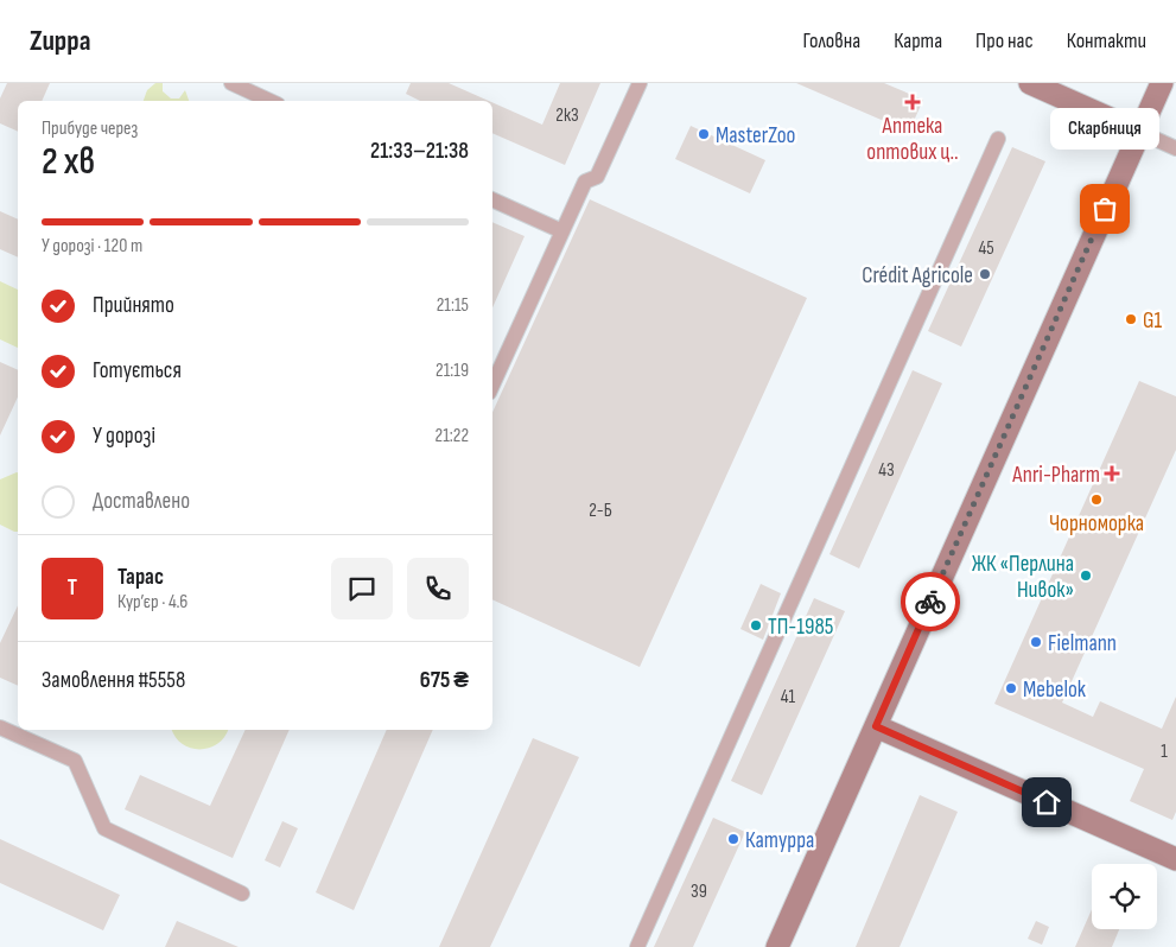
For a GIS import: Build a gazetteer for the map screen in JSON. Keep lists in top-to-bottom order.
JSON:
{
  "places": {
    "health": ["Аптека оптових ц..", "Anri-Pharm"],
    "other": [
      "MasterZoo",
      "Скарбниця",
      "Crédit Agricole",
      "G1",
      "Чорноморка",
      "ЖК «Перлина Нивок»",
      "ТП-1985",
      "Fielmann",
      "Mebelok",
      "Катурра"
    ]
  },
  "house_numbers": [
    "2к3",
    "45",
    "43",
    "2-Б",
    "41",
    "1",
    "39"
  ],
  "page": {
    "header": "Zuppa",
    "nav": [
      "Головна",
      "Карта",
      "Про нас",
      "Контакти"
    ],
    "heading": ["2 хв", "Прибуде через", "21:33–21:38"],
    "panel": [
      "Тарас",
      "Кур’єр · 4.6",
      "Замовлення #5558",
      "675 ₴"
    ],
    "bubble": "Скарбниця",
    "bar": "У дорозі · 120 m",
    "list": [
      ["Прийнято", "21:15"],
      ["Готується", "21:19"],
      ["У дорозі", "21:22"],
      "Доставлено"
    ],
    "round": "Т"
  }
}
